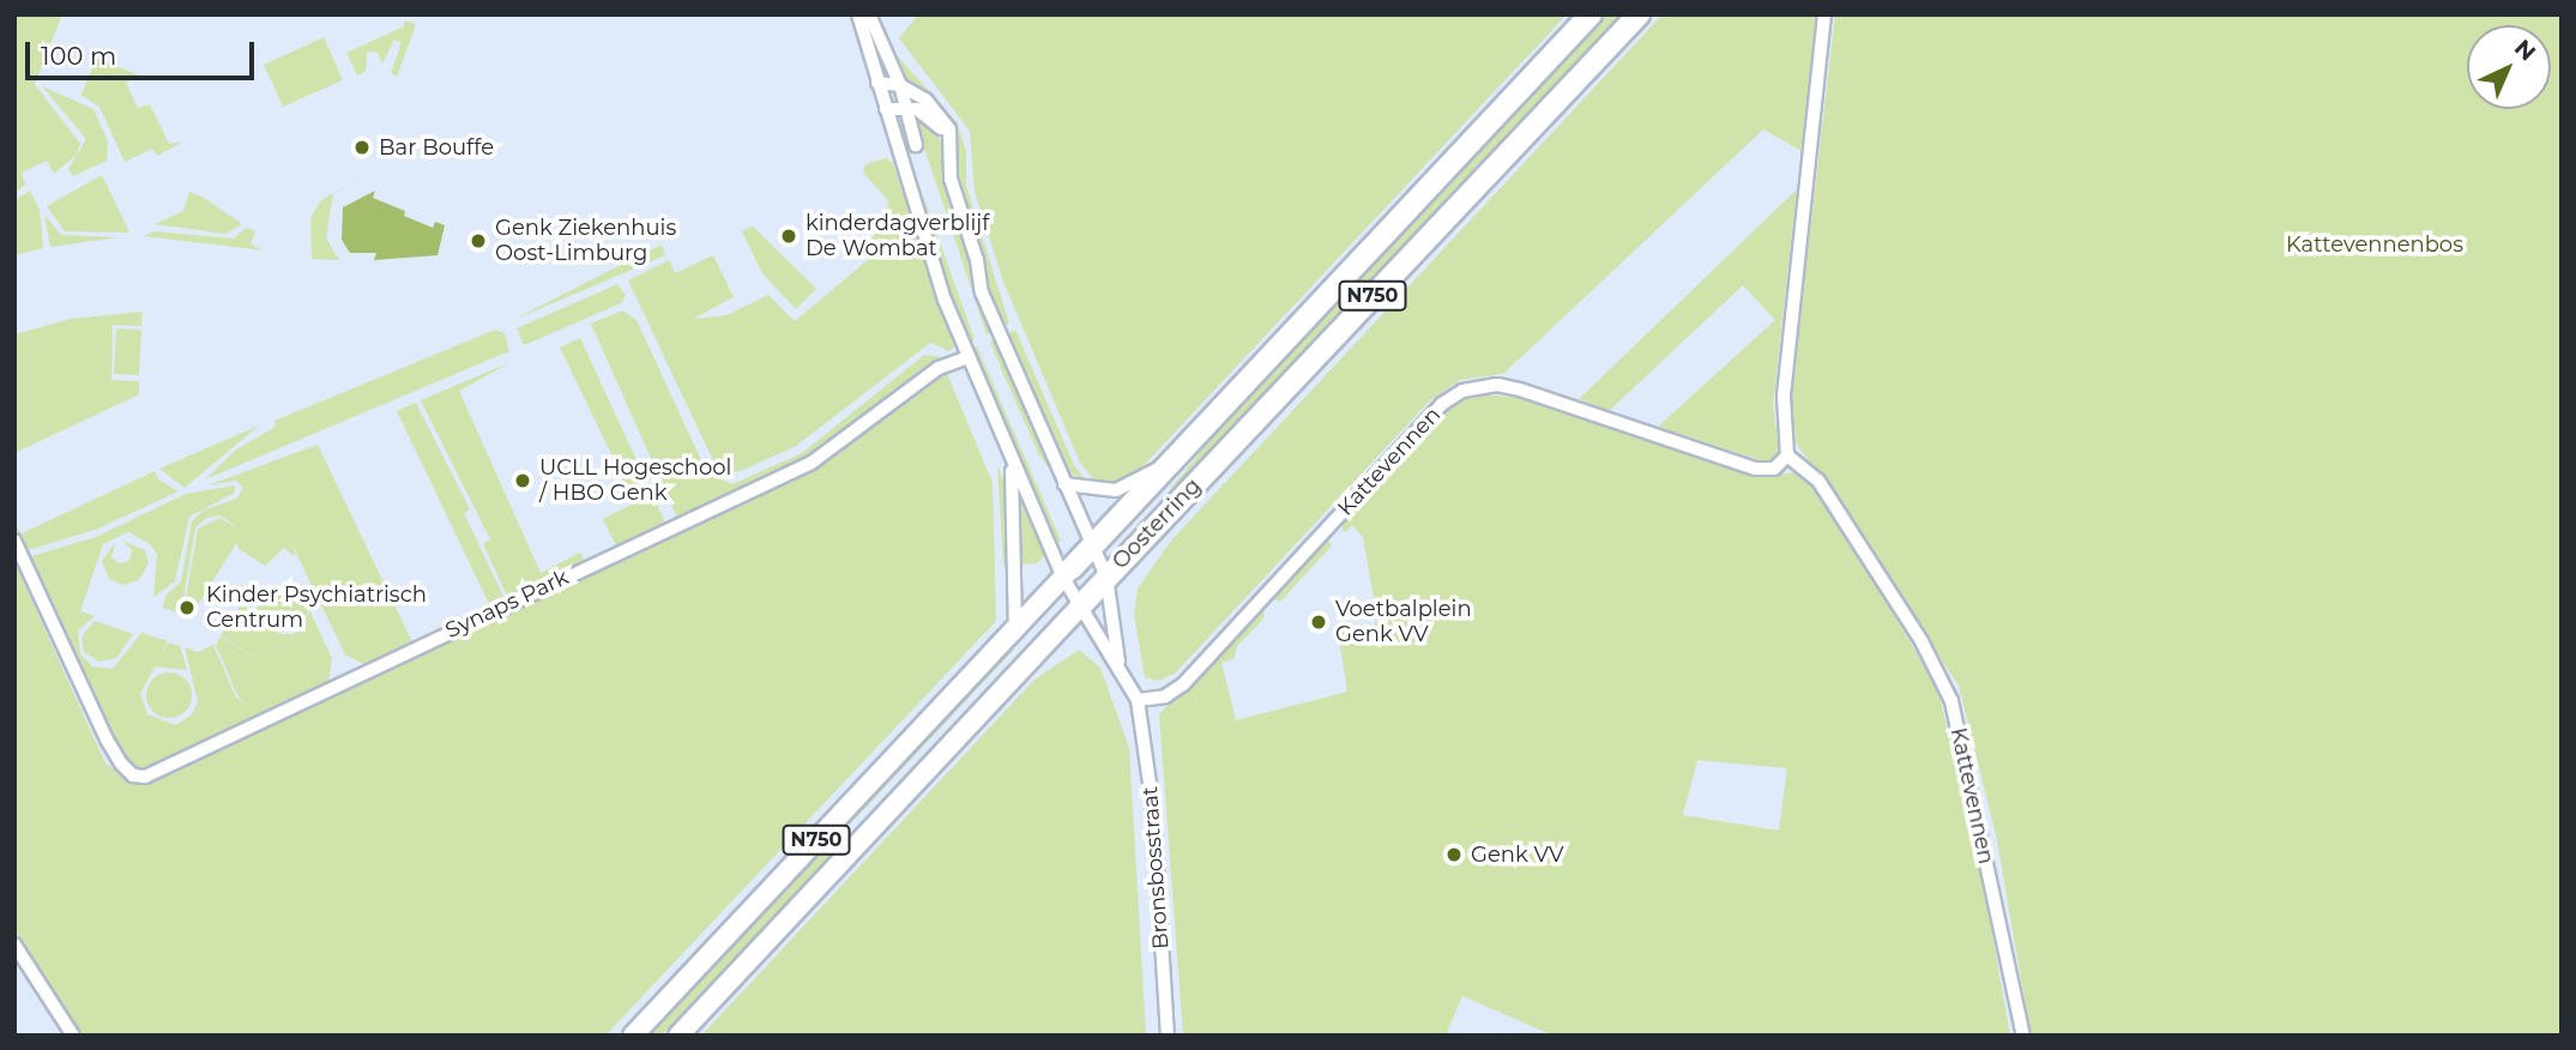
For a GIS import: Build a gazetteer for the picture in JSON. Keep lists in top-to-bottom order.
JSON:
{
  "streets": {
    "highway": ["N750", "Oosterring"],
    "street": ["Kattevennen", "Synaps Park", "Bronsbosstraat"]
  },
  "crossings": [
    ["Kattevennen", "Bronsbosstraat"]
  ],
  "parks": ["Kattevennenbos"],
  "places": [
    "Bar Bouffe",
    "kinderdagverblijf De Wombat",
    "Genk Ziekenhuis Oost-Limburg",
    "UCLL Hogeschool / HBO Genk",
    "Kinder Psychiatrisch Centrum",
    "Voetbalplein Genk VV",
    "Genk VV"
  ],
  "scale_bar": "100 m",
  "north": "top right"
}
